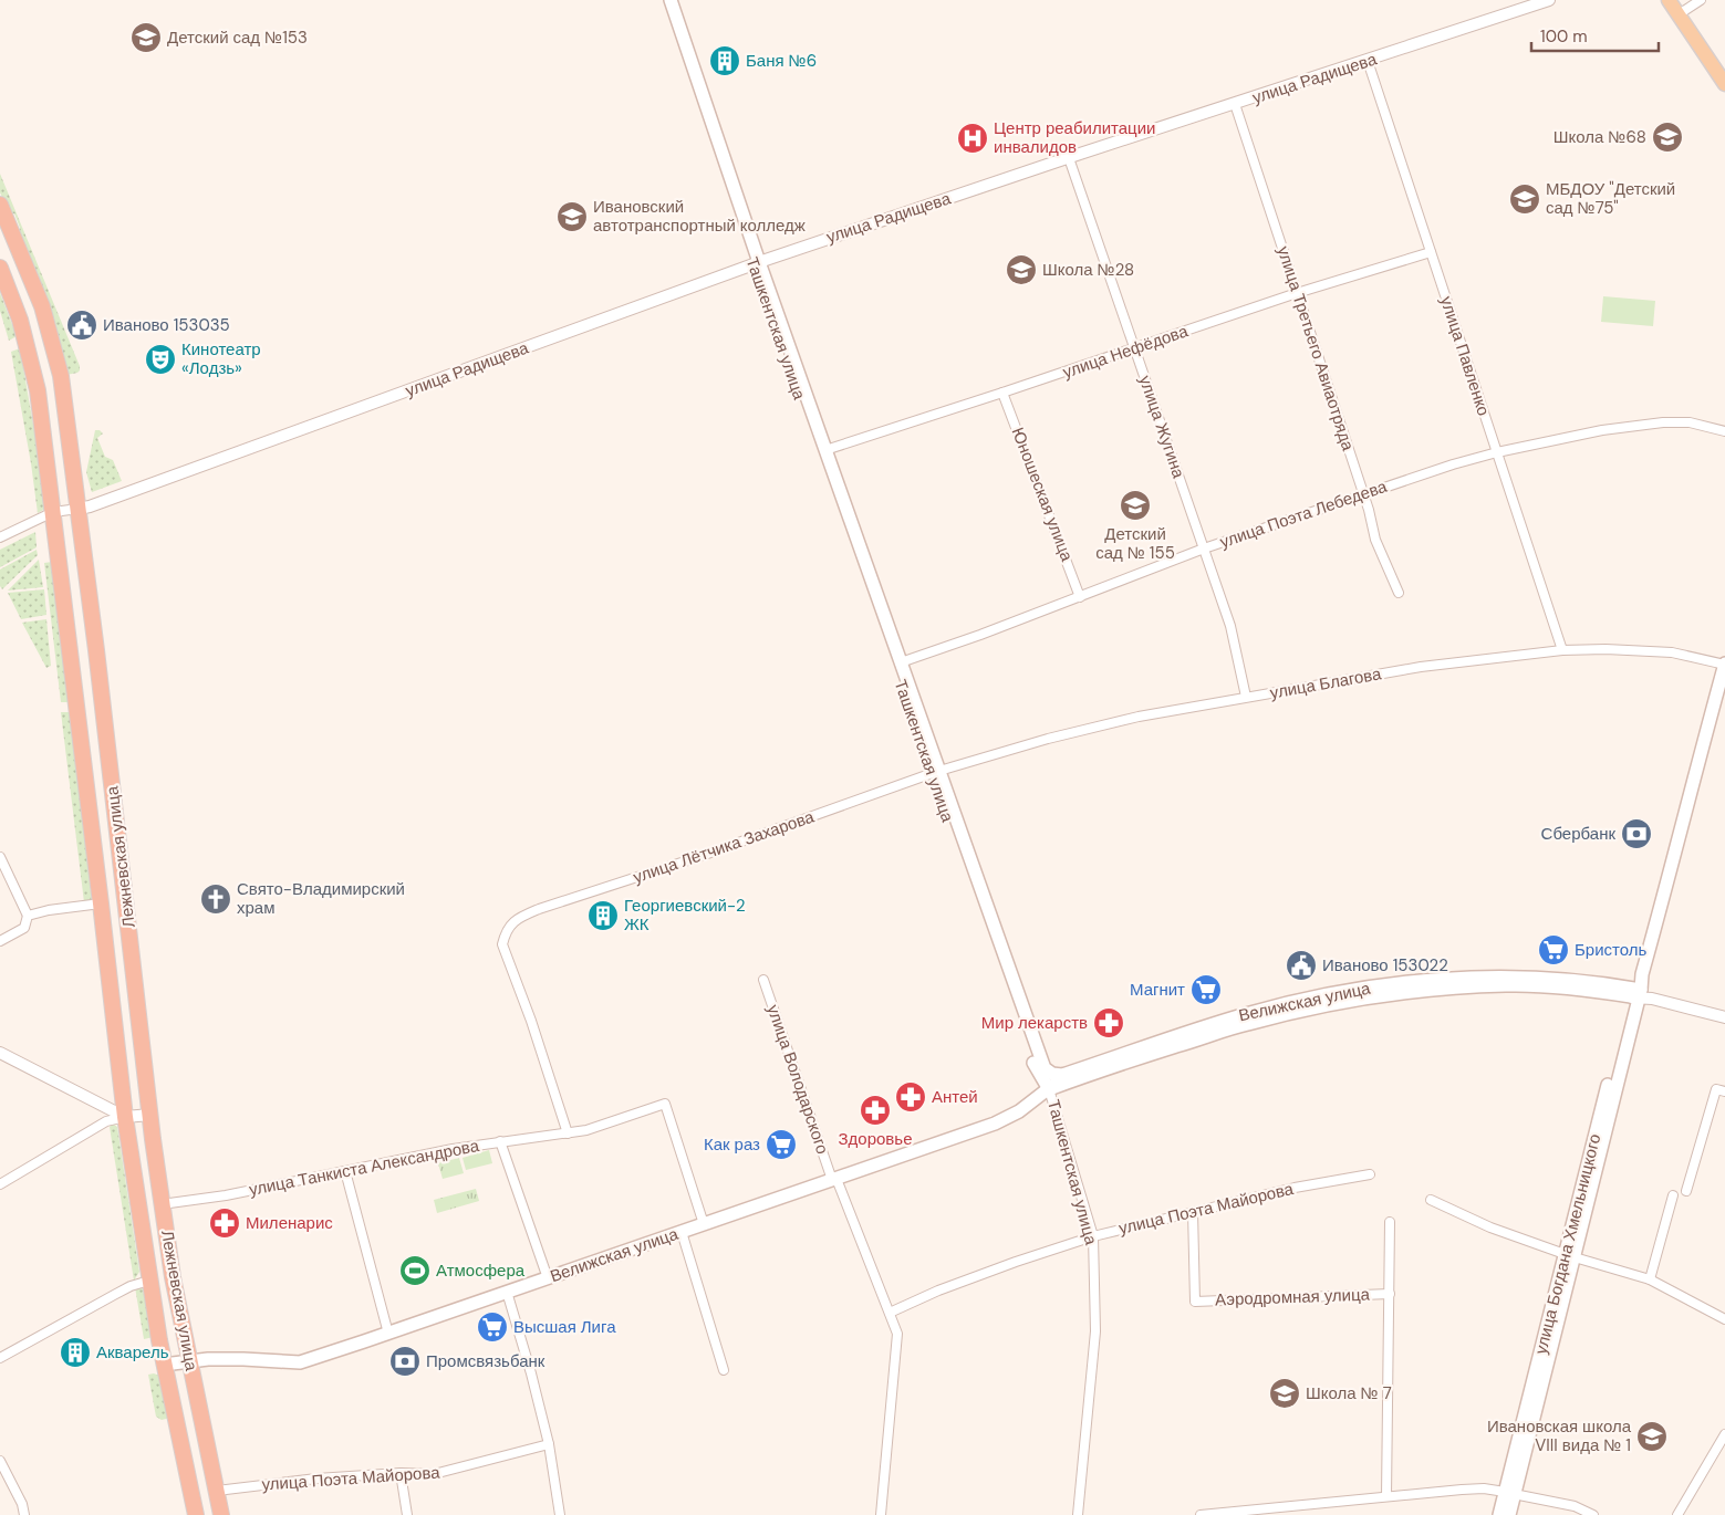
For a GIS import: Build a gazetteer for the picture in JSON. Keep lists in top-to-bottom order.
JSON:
{
  "streets": {
    "highway": ["Лежневская улица"],
    "main road": ["Ташкентская улица", "Велижская улица", "улица Богдана Хмельницкого"],
    "street": [
      "улица Радищева",
      "улица Третьего Авиаотряда",
      "улица Нефёдова",
      "улица Павленко",
      "улица Жугина",
      "Юношеская улица",
      "улица Поэта Лебедева",
      "улица Благова",
      "улица Лётчика Захарова",
      "улица Володарского",
      "улица Танкиста Александрова",
      "улица Поэта Майорова",
      "Аэродромная улица"
    ]
  },
  "crossings": [
    ["улица Радищева", "Ташкентская улица"],
    ["улица Радищева", "улица Третьего Авиаотряда"],
    ["улица Радищева", "улица Павленко"],
    ["улица Радищева", "улица Жугина"],
    ["улица Радищева", "Лежневская улица"],
    ["Ташкентская улица", "улица Нефёдова"],
    ["Ташкентская улица", "улица Поэта Лебедева"],
    ["Ташкентская улица", "улица Благова"],
    ["Ташкентская улица", "улица Лётчика Захарова"],
    ["Ташкентская улица", "Велижская улица"],
    ["Ташкентская улица", "улица Поэта Майорова"],
    ["улица Третьего Авиаотряда", "улица Нефёдова"],
    ["улица Третьего Авиаотряда", "улица Поэта Лебедева"],
    ["улица Нефёдова", "улица Павленко"],
    ["улица Нефёдова", "улица Жугина"],
    ["улица Нефёдова", "Юношеская улица"],
    ["улица Павленко", "улица Поэта Лебедева"],
    ["улица Павленко", "улица Благова"],
    ["улица Жугина", "улица Поэта Лебедева"],
    ["улица Жугина", "улица Благова"],
    ["Юношеская улица", "улица Поэта Лебедева"],
    ["улица Благова", "улица Лётчика Захарова"],
    ["улица Благова", "улица Богдана Хмельницкого"],
    ["улица Лётчика Захарова", "улица Танкиста Александрова"],
    ["Лежневская улица", "Велижская улица"],
    ["Лежневская улица", "улица Танкиста Александрова"],
    ["Лежневская улица", "улица Поэта Майорова"],
    ["Велижская улица", "улица Володарского"],
    ["Велижская улица", "улица Танкиста Александрова"],
    ["Велижская улица", "улица Богдана Хмельницкого"],
    ["улица Володарского", "улица Поэта Майорова"],
    ["улица Поэта Майорова", "Аэродромная улица"]
  ],
  "places": {
    "school or university": [
      "Детский сад №153",
      "Школа №68",
      "МБДОУ \"Детский сад №75\"",
      "Ивановский автотранспортный колледж",
      "Школа №28",
      "Детский сад № 155",
      "Школа № 7",
      "Ивановская школа VIII вида № 1"
    ],
    "building": ["Баня №6", "Георгиевский-2 ЖК", "Акварель"],
    "hospital": ["Центр реабилитации инвалидов"],
    "public building": ["Иваново 153035", "Иваново 153022"],
    "theatre": ["Кинотеатр «Лодзь»"],
    "bank": ["Сбербанк", "Промсвязьбанк"],
    "church": ["Свято-Владимирский храм"],
    "supermarket": [
      "Бристоль",
      "Магнит",
      "Как раз",
      "Высшая Лига"
    ],
    "pharmacy": [
      "Мир лекарств",
      "Антей",
      "Здоровье",
      "Миленарис"
    ],
    "sports": ["Атмосфера"]
  },
  "scale_bar": "100 m"
}
